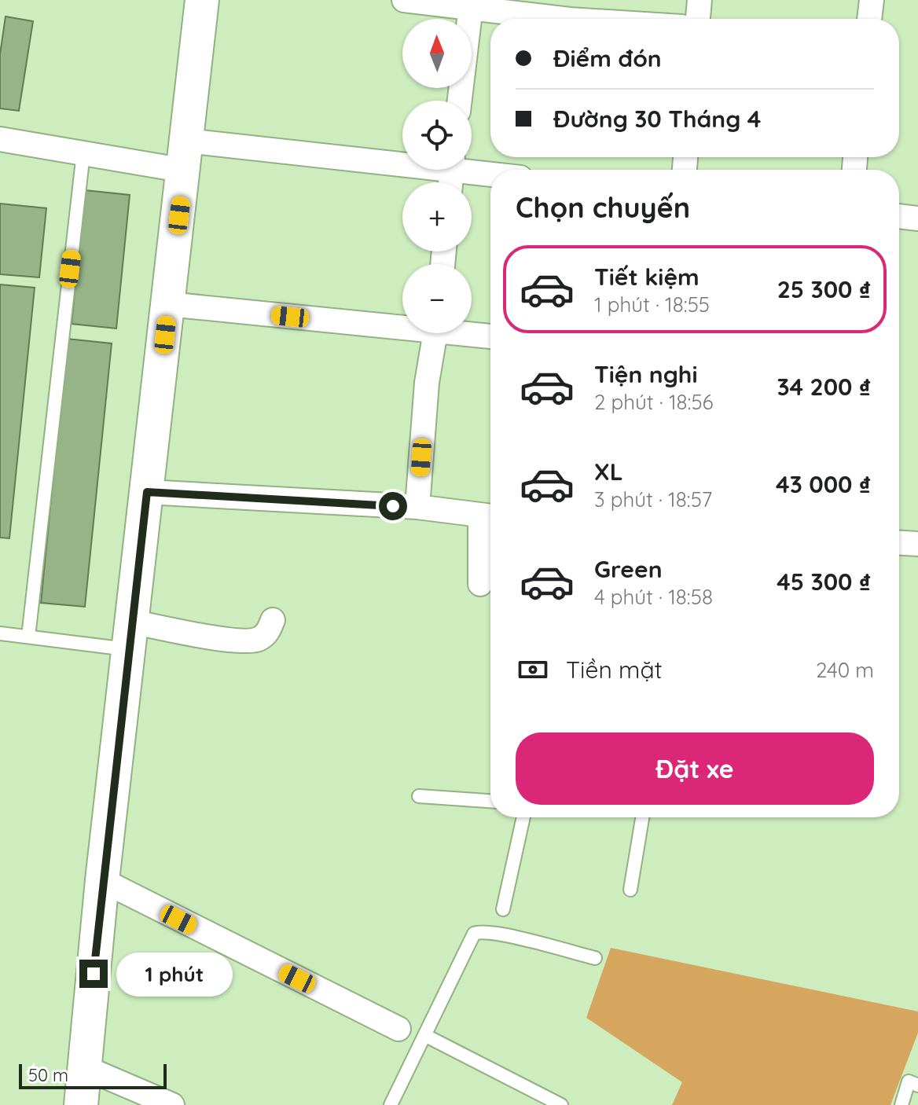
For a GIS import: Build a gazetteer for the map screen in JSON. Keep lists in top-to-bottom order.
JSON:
{
  "scale_bar": "50 m",
  "north": "top",
  "page": {
    "map_buttons": ["+", "−"],
    "banner": ["Điểm đón", "Đường 30 Tháng 4"],
    "heading": "Chọn chuyến",
    "list": [
      {
        "name": "Tiết kiệm",
        "note": "1 phút · 18:55",
        "value": "25 300 ₫"
      },
      {
        "name": "Tiện nghi",
        "note": "2 phút · 18:56",
        "value": "34 200 ₫"
      },
      {
        "name": "XL",
        "note": "3 phút · 18:57",
        "value": "43 000 ₫"
      },
      {
        "name": "Green",
        "note": "4 phút · 18:58",
        "value": "45 300 ₫"
      }
    ],
    "pay": ["Tiền mặt", "240 m"],
    "buttons": "Đặt xe",
    "bubble": "1 phút",
    "scale": "50 m"
  }
}
